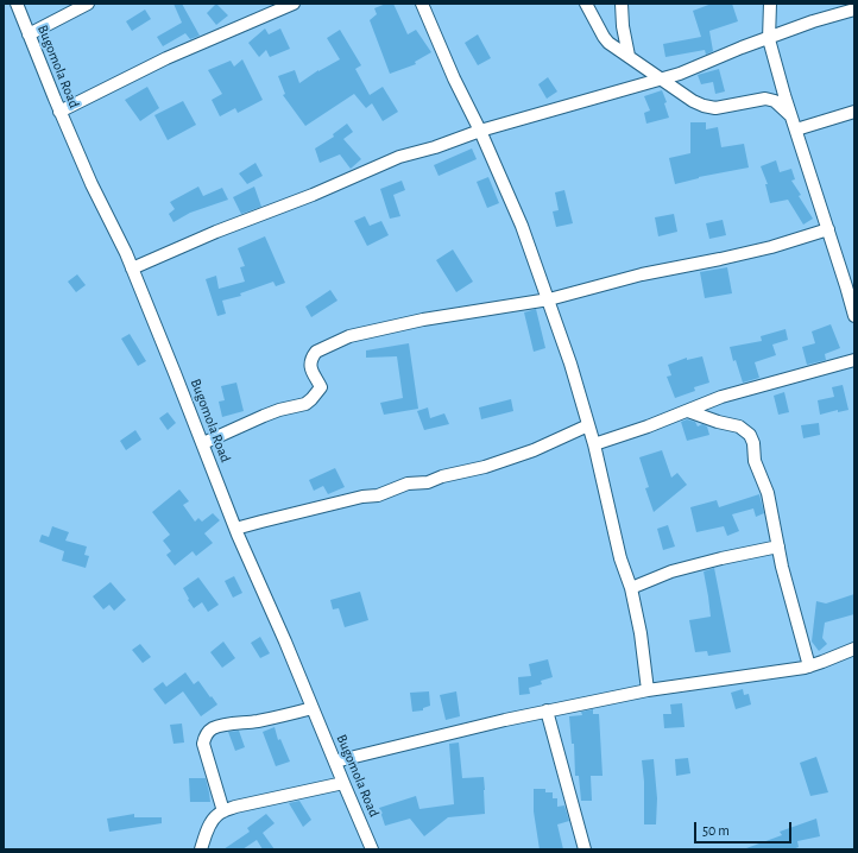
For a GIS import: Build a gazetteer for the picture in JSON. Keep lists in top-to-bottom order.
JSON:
{
  "streets": {
    "street": ["Bugomola Road"]
  },
  "scale_bar": "50 m"
}
